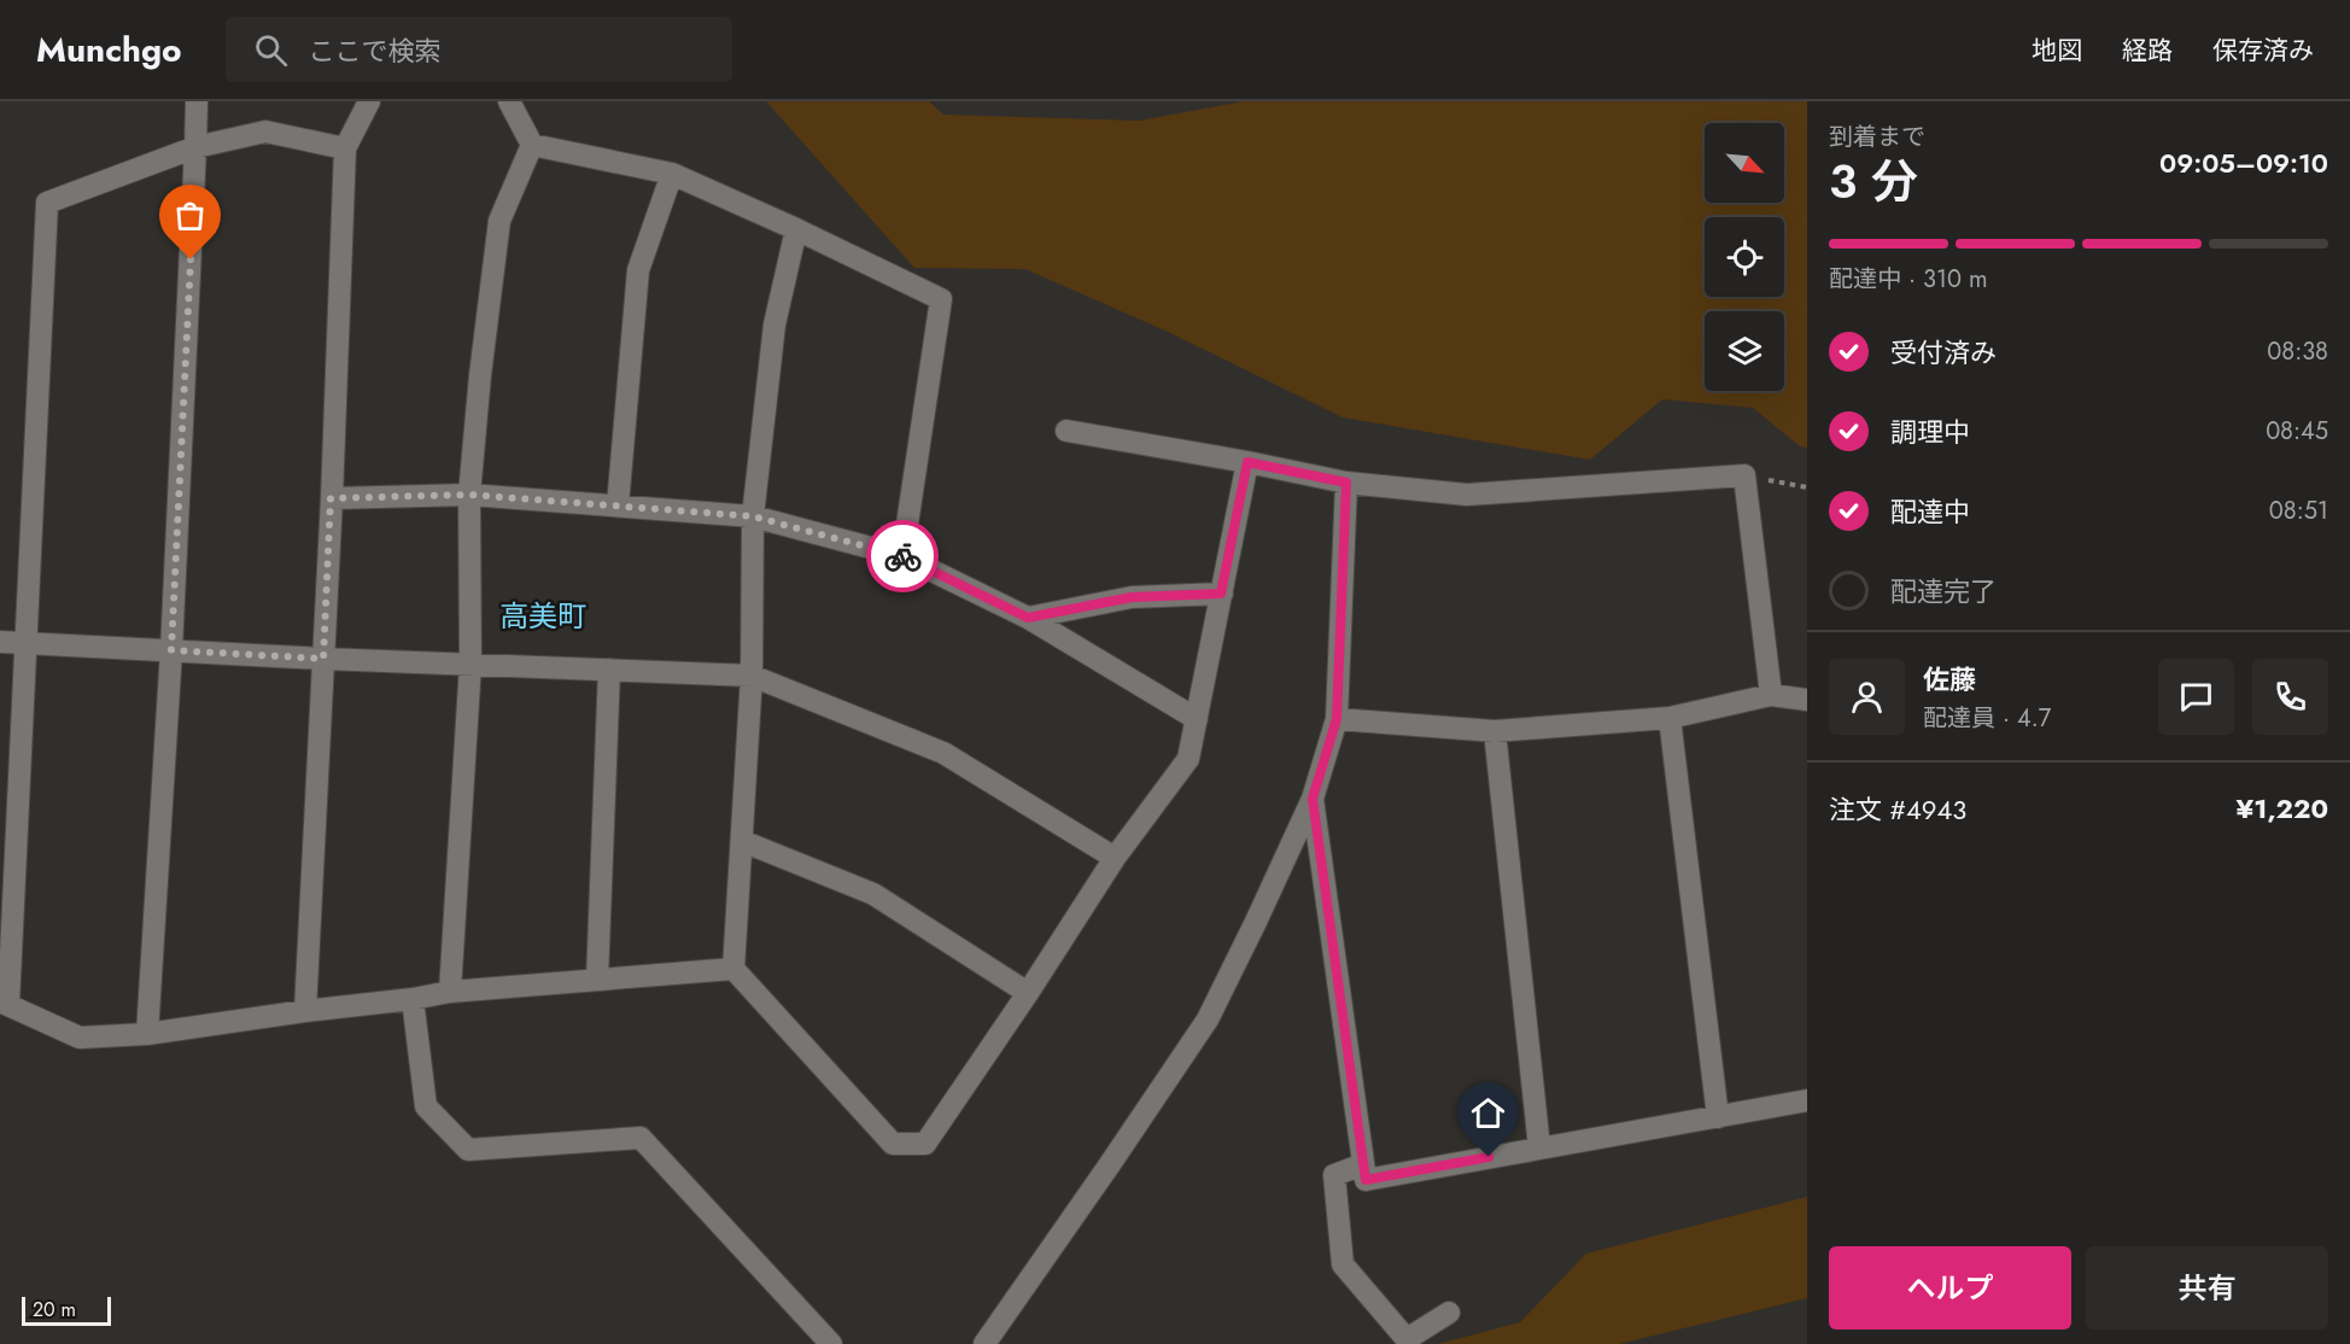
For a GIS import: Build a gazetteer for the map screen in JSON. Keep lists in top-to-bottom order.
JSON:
{
  "districts": ["高美町"],
  "scale_bar": "20 m",
  "north": "bottom right",
  "page": {
    "header": "Munchgo",
    "search": "ここで検索",
    "nav": ["地図", "経路", "保存済み"],
    "heading": ["3 分", "到着まで", "09:05–09:10"],
    "panel": [
      "佐藤",
      "配達員 · 4.7",
      "注文 #4943",
      "¥1,220"
    ],
    "bar": "配達中 · 310 m",
    "list": [
      ["受付済み", "08:38"],
      ["調理中", "08:45"],
      ["配達中", "08:51"],
      "配達完了"
    ],
    "buttons": ["ヘルプ", "共有"],
    "scale": "20 m"
  }
}
